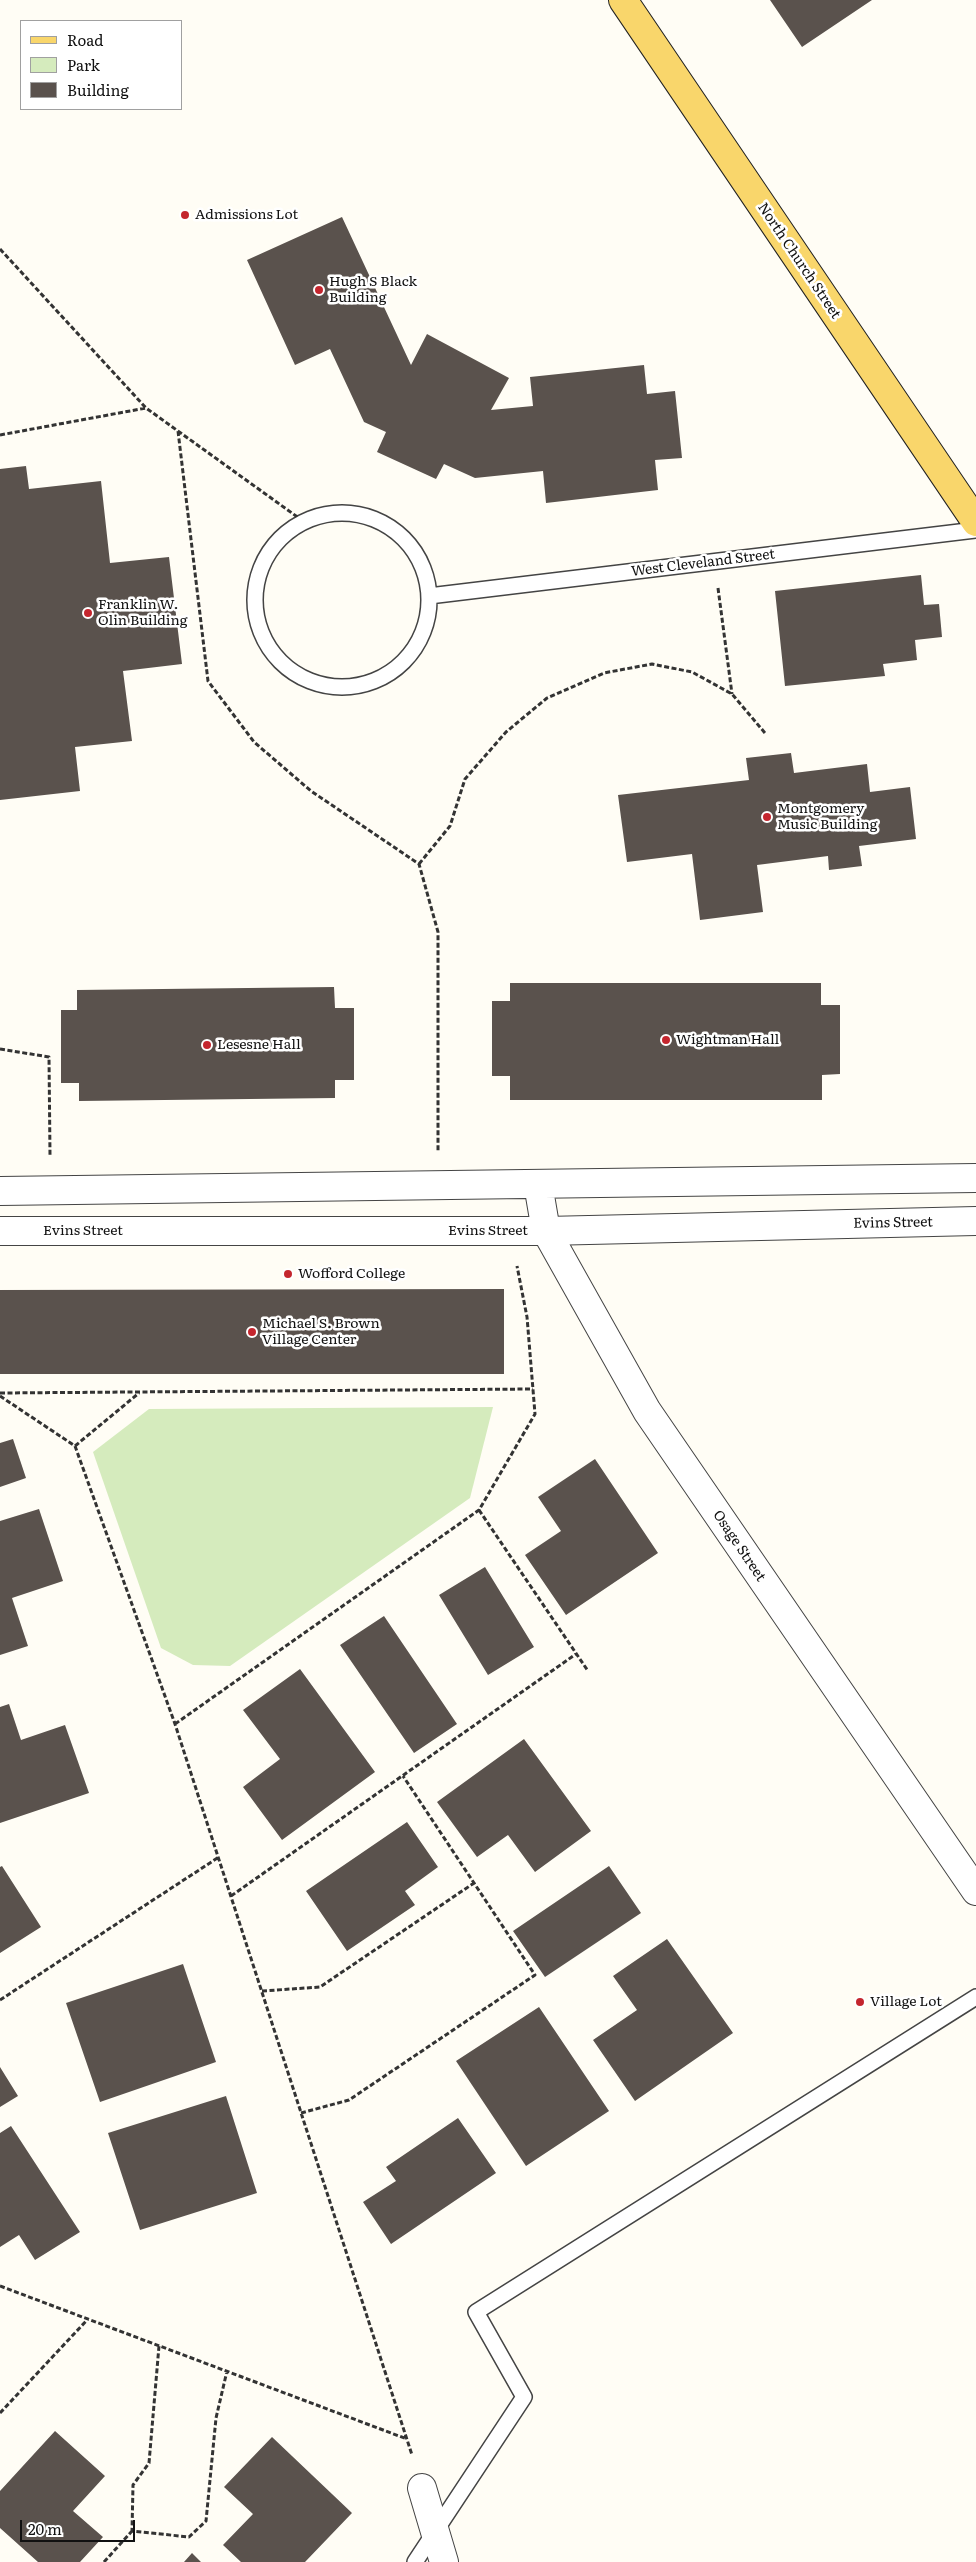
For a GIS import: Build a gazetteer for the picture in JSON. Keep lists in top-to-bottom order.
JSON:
{
  "streets": {
    "main road": ["North Church Street"],
    "street": ["Evins Street", "Osage Street"],
    "lane": ["West Cleveland Street"]
  },
  "crossings": [
    ["Evins Street", "Osage Street"]
  ],
  "places": [
    "Admissions Lot",
    "Hugh S Black Building",
    "Franklin W. Olin Building",
    "Montgomery Music Building",
    "Wightman Hall",
    "Lesesne Hall",
    "Wofford College",
    "Michael S. Brown Village Center",
    "Village Lot"
  ],
  "legend": ["Road", "Park", "Building"],
  "scale_bar": "20 m"
}
